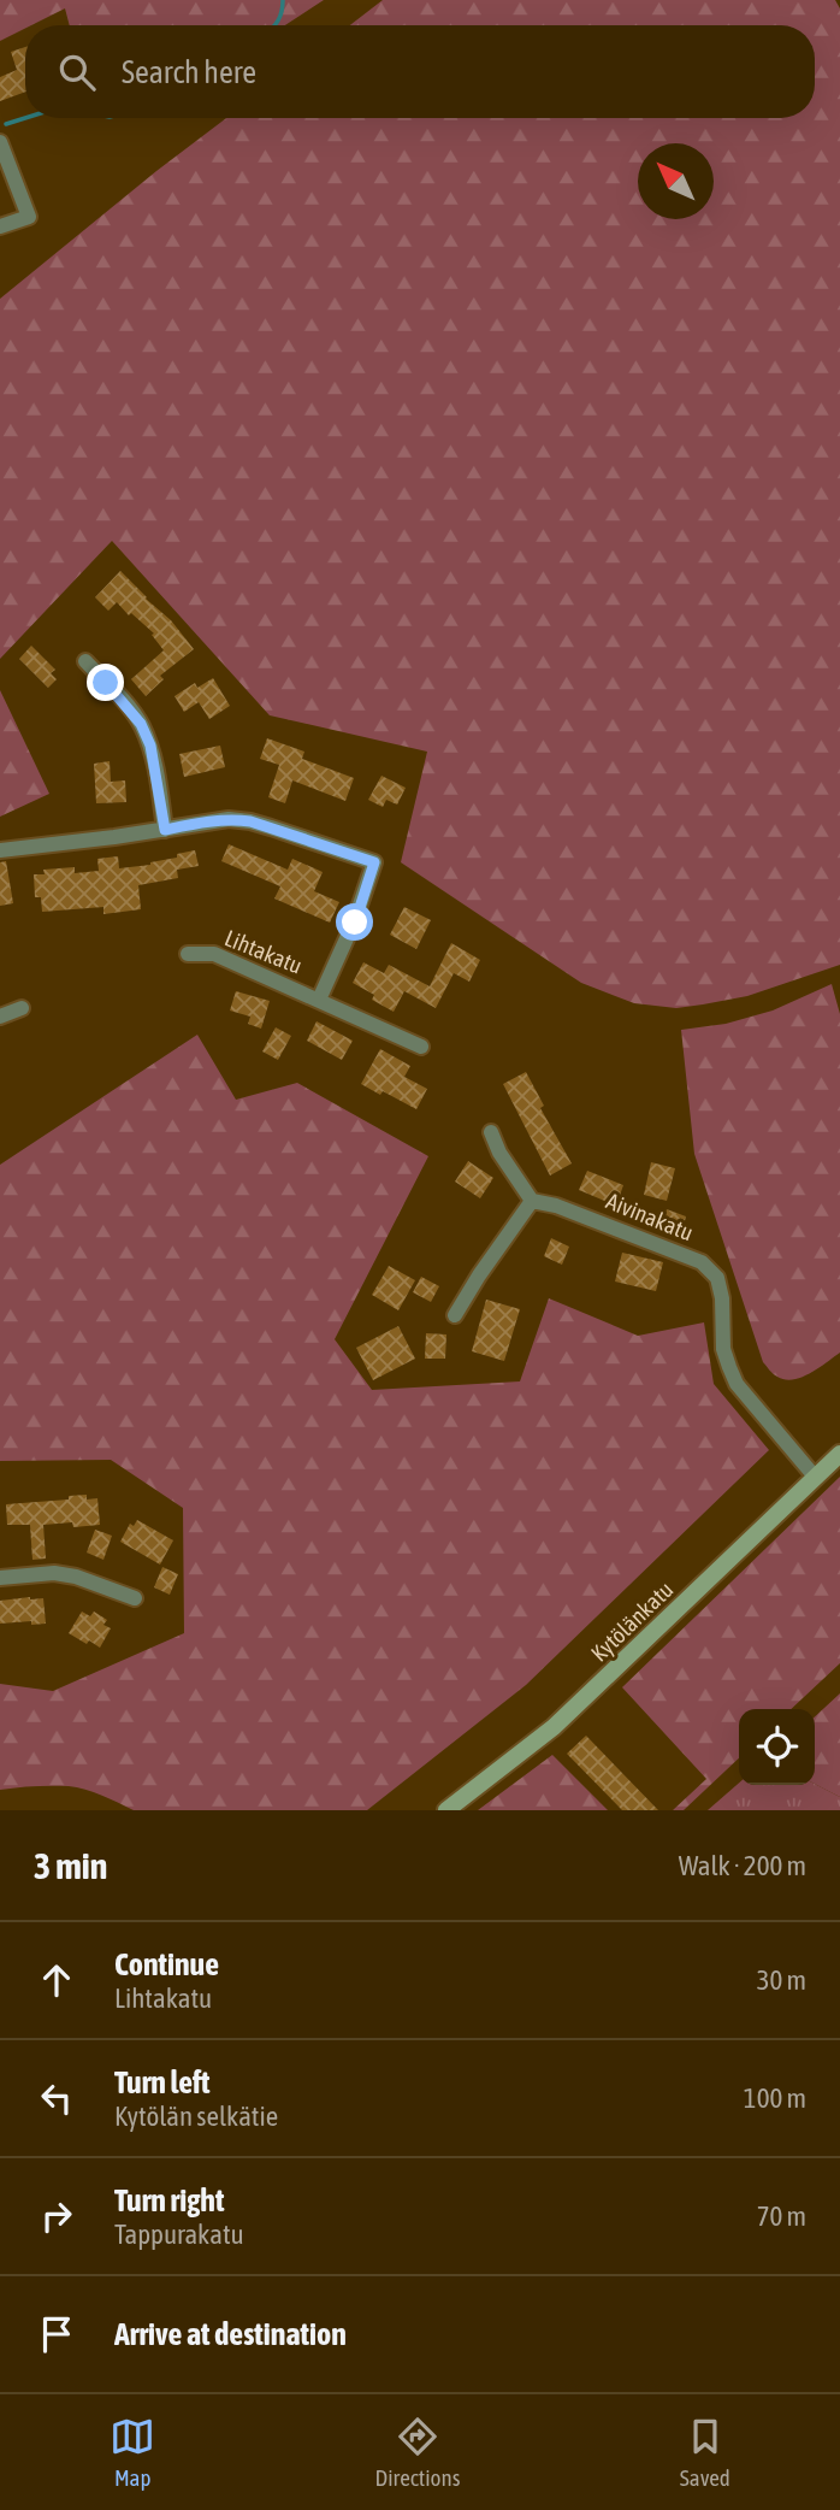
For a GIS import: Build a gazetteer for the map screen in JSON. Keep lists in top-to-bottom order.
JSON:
{
  "streets": {
    "street": ["Lihtakatu", "Aivinakatu", "Kytölänkatu"]
  },
  "crossings": [
    ["Aivinakatu", "Kytölänkatu"]
  ],
  "north": "top left",
  "page": {
    "search": "Search here",
    "heading": ["3 min", "Walk · 200 m"],
    "list": [
      ["Continue", "Lihtakatu", "30 m"],
      ["Turn left", "Kytölän selkätie", "100 m"],
      ["Turn right", "Tappurakatu", "70 m"],
      "Arrive at destination"
    ],
    "nav": ["Map", "Directions", "Saved"]
  }
}
